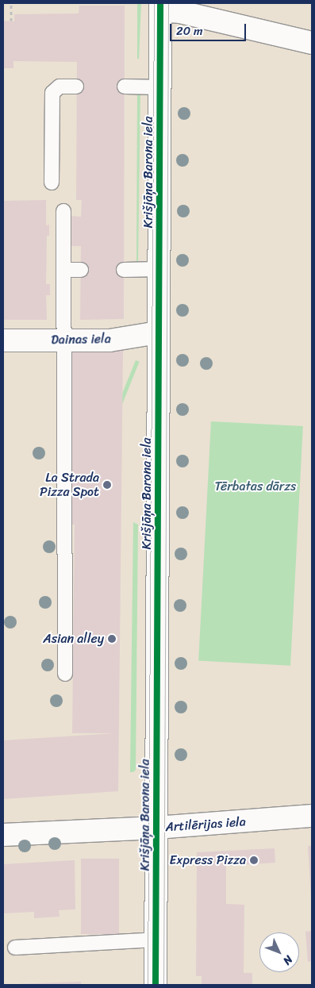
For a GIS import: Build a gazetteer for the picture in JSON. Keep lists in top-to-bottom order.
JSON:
{
  "streets": {
    "street": ["Krišjāņa Barona iela", "Dainas iela", "Artilērijas iela"]
  },
  "crossings": [
    ["Krišjāņa Barona iela", "Dainas iela"],
    ["Krišjāņa Barona iela", "Artilērijas iela"]
  ],
  "parks": ["Tērbatas dārzs"],
  "places": ["La Strada Pizza Spot", "Asian alley", "Express Pizza"],
  "scale_bar": "20 m",
  "north": "bottom right"
}
